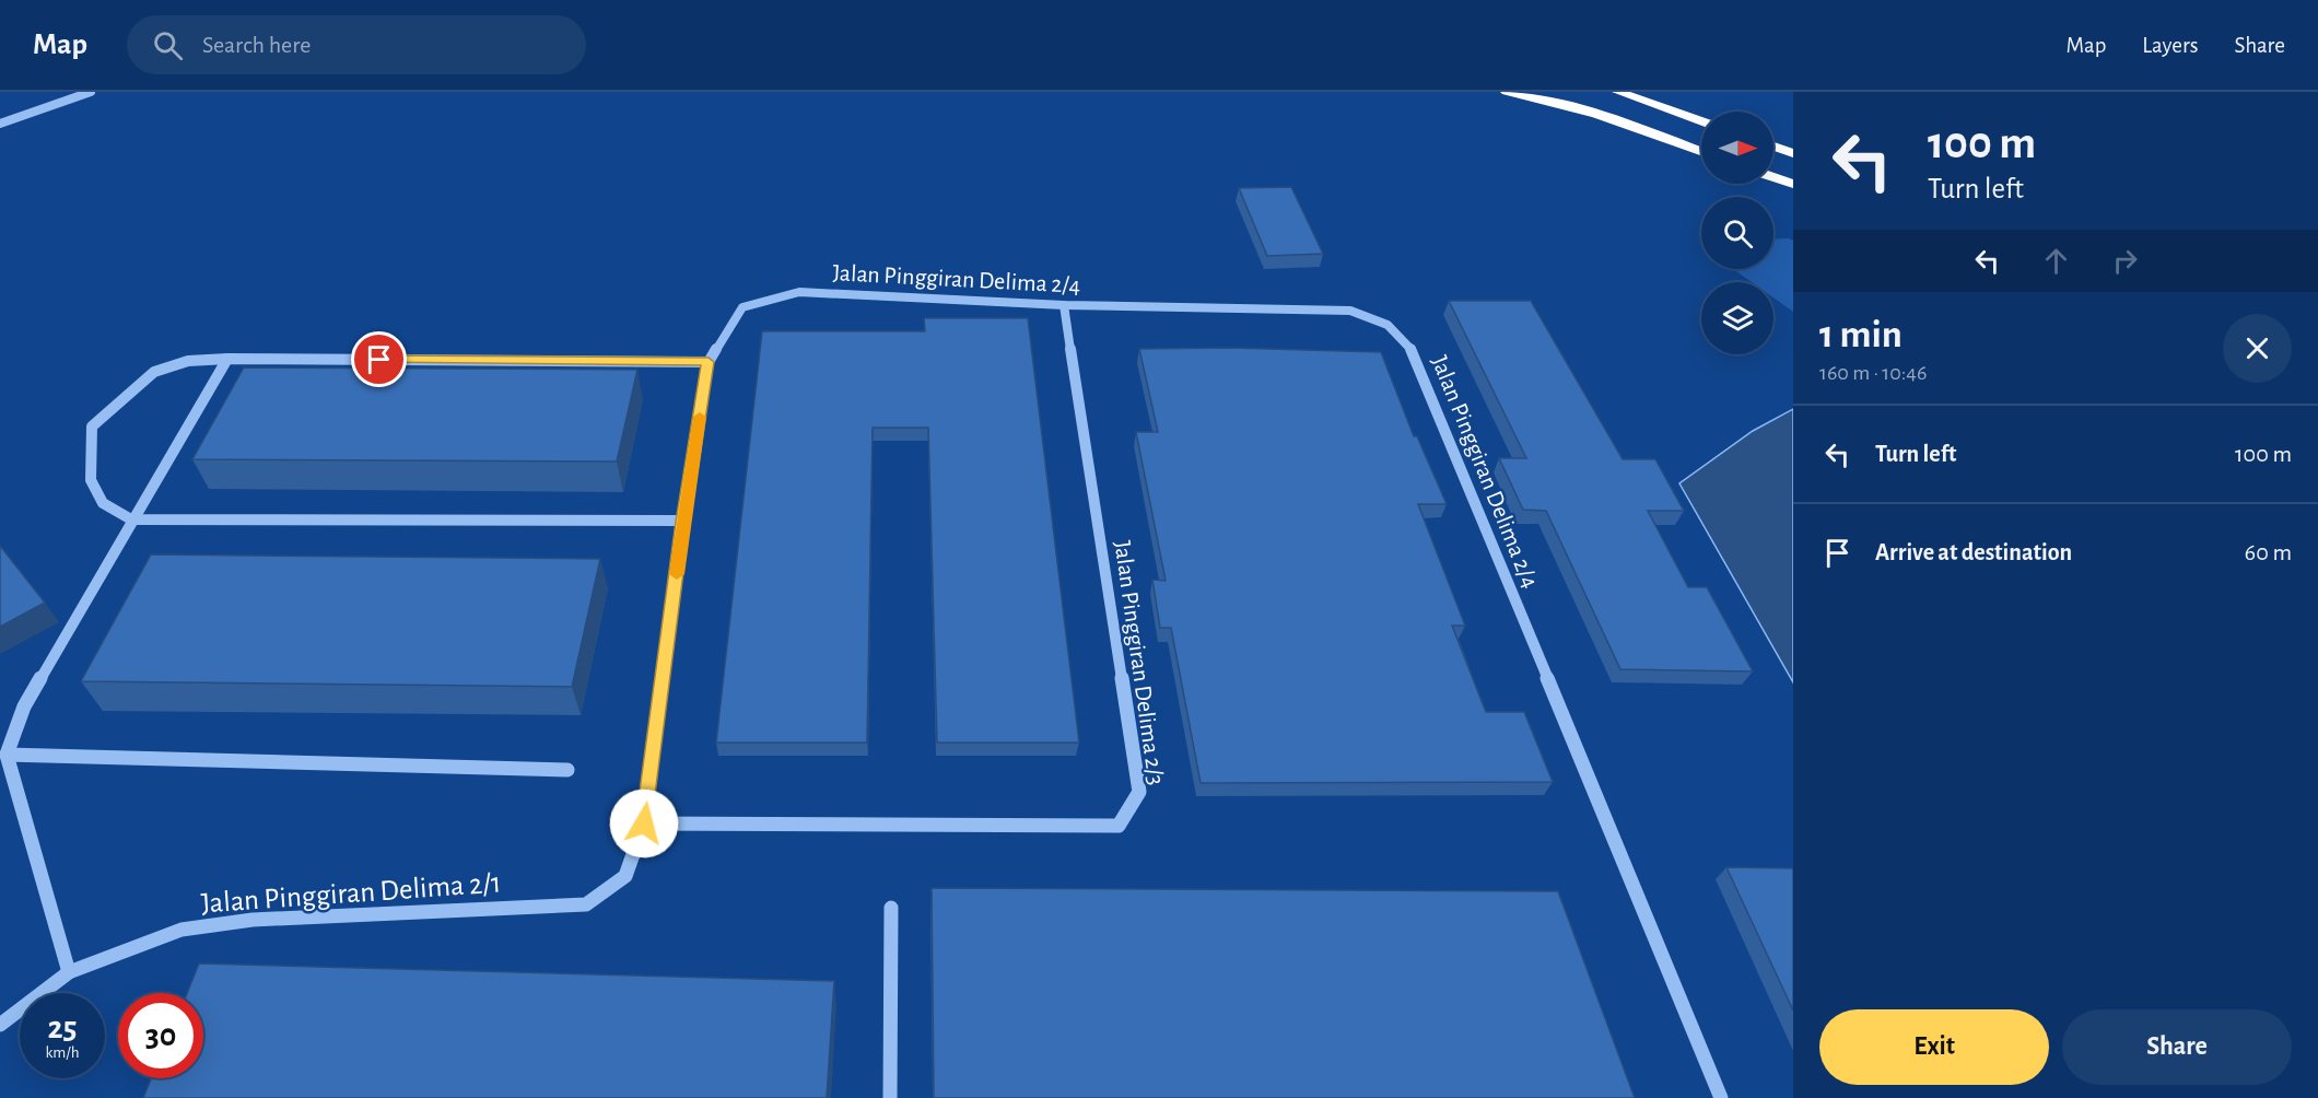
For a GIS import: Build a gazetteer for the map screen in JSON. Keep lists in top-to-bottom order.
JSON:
{
  "streets": {
    "street": ["Jalan Pinggiran Delima 2/4", "Jalan Pinggiran Delima 2/3", "Jalan Pinggiran Delima 2/1"]
  },
  "crossings": [
    ["Jalan Pinggiran Delima 2/4", "Jalan Pinggiran Delima 2/3"],
    ["Jalan Pinggiran Delima 2/4", "Jalan Pinggiran Delima 2/1"],
    ["Jalan Pinggiran Delima 2/3", "Jalan Pinggiran Delima 2/1"]
  ],
  "north": "right",
  "page": {
    "header": "Map",
    "search": "Search here",
    "nav": ["Map", "Layers", "Share"],
    "turn": ["100 m", "Turn left"],
    "heading": ["1 min", "160 m · 10:46"],
    "list": [
      {
        "name": "Turn left",
        "value": "100 m"
      },
      {
        "name": "Arrive at destination",
        "value": "60 m"
      }
    ],
    "speed": "25 km/h",
    "limit": "30",
    "buttons": ["Exit", "Share"]
  }
}
